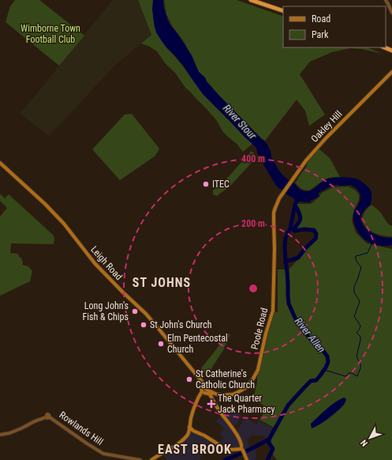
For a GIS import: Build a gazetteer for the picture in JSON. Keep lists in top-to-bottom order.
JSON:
{
  "streets": {
    "main road": ["Oakley Hill", "Leigh Road", "Poole Road"],
    "street": ["Rowlands Hill"]
  },
  "crossings": [
    ["Oakley Hill", "Poole Road"]
  ],
  "districts": ["ST JOHNS", "EAST BROOK"],
  "water": ["River Stour", "River Allen"],
  "parks": ["Wimborne Town Football Club"],
  "places": {
    "other": [
      "ITEC",
      "Long John's Fish & Chips",
      "St John's Church",
      "Elm Pentecostal Church",
      "St Catherine's Catholic Church"
    ],
    "health": ["The Quarter Jack Pharmacy"]
  },
  "legend": ["Road", "Park"],
  "north": "bottom left",
  "rings": ["400 m", "200 m"]
}
